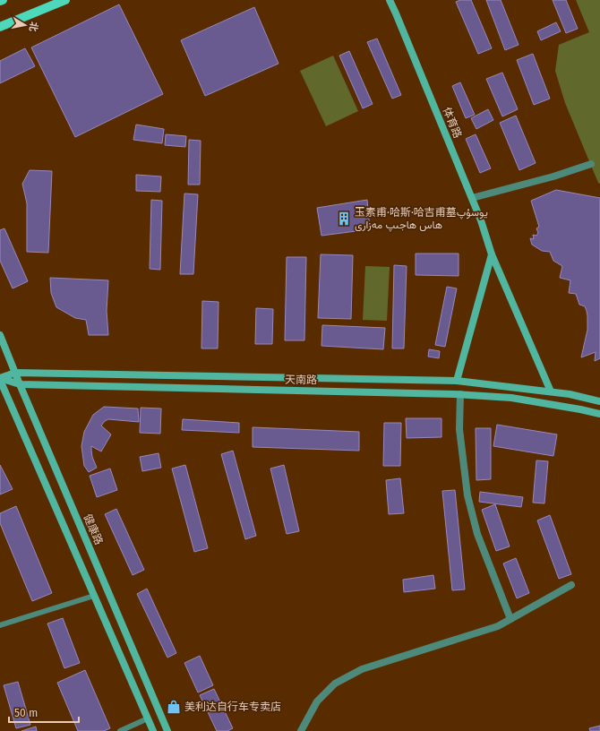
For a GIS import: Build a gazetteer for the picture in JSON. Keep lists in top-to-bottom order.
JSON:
{
  "streets": {
    "street": ["体育路", "天南路", "健康路"]
  },
  "crossings": [
    ["体育路", "天南路"],
    ["天南路", "健康路"]
  ],
  "places": {
    "building": ["玉素甫·哈斯·哈吉甫墓يوسۇپ ھاس ھاجىپ مەزارى"],
    "shop": ["美利达自行车专卖店"]
  },
  "scale_bar": "50 m",
  "north": "right"
}
